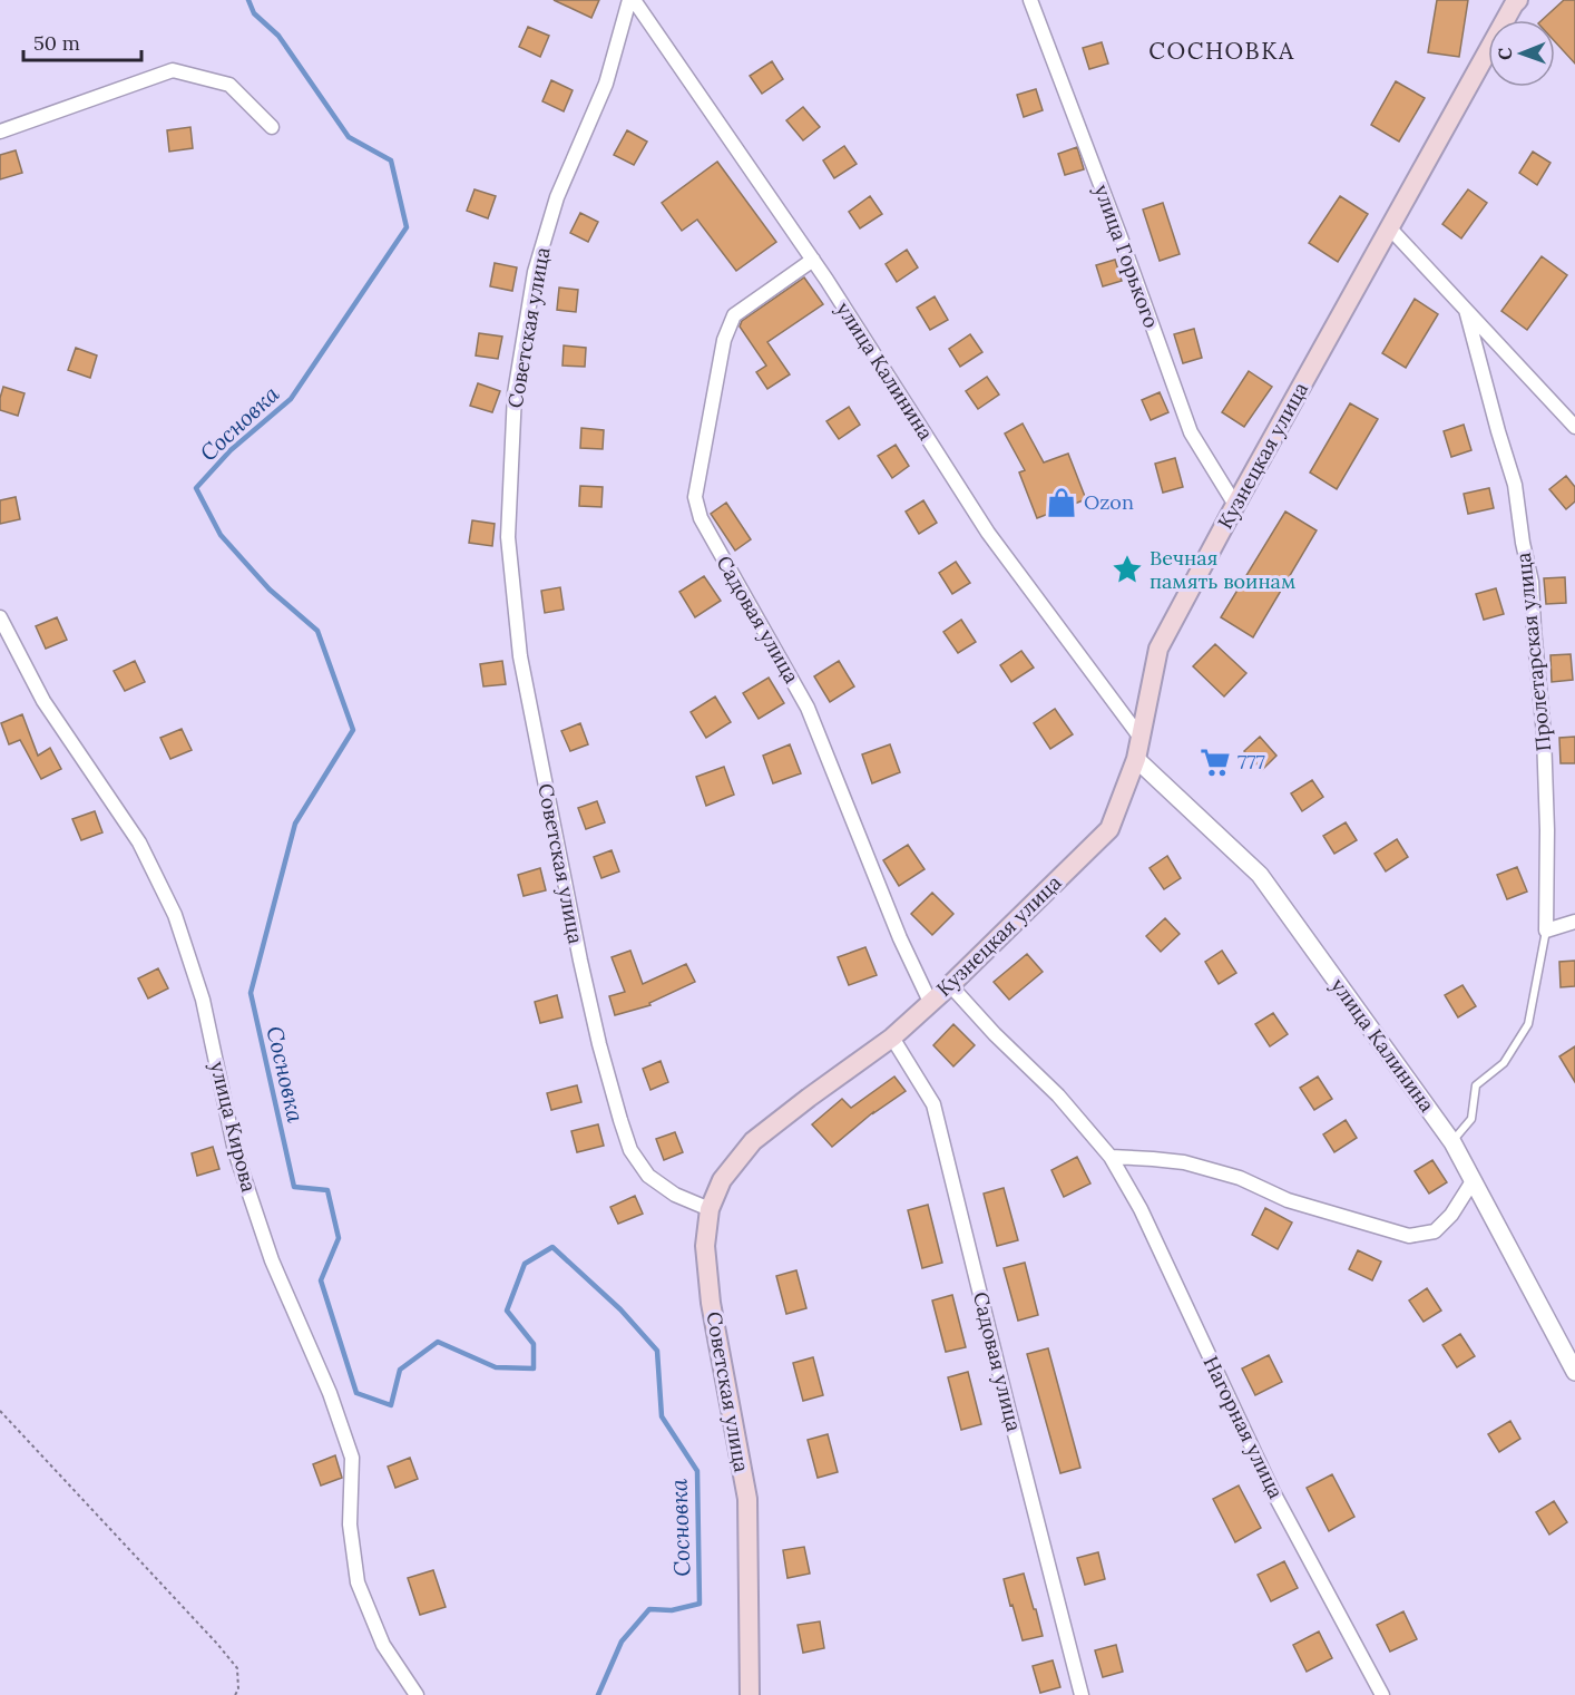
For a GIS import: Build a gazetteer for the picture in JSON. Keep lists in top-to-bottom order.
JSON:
{
  "streets": {
    "main road": ["Советская улица", "Кузнецкая улица"],
    "street": [
      "улица Горького",
      "улица Калинина",
      "Садовая улица",
      "Пролетарская улица",
      "улица Кирова",
      "Нагорная улица"
    ]
  },
  "crossings": [
    ["улица Горького", "Кузнецкая улица"],
    ["Советская улица", "улица Калинина"],
    ["Советская улица", "Кузнецкая улица"],
    ["улица Калинина", "Кузнецкая улица"],
    ["улица Калинина", "Садовая улица"],
    ["Кузнецкая улица", "Садовая улица"],
    ["Кузнецкая улица", "Пролетарская улица"],
    ["Кузнецкая улица", "Нагорная улица"]
  ],
  "districts": ["СОСНОВКА"],
  "water": ["Сосновка"],
  "places": {
    "shop": ["Ozon"],
    "place": ["Вечная память воинам"],
    "supermarket": ["777"]
  },
  "scale_bar": "50 m",
  "north": "left"
}
